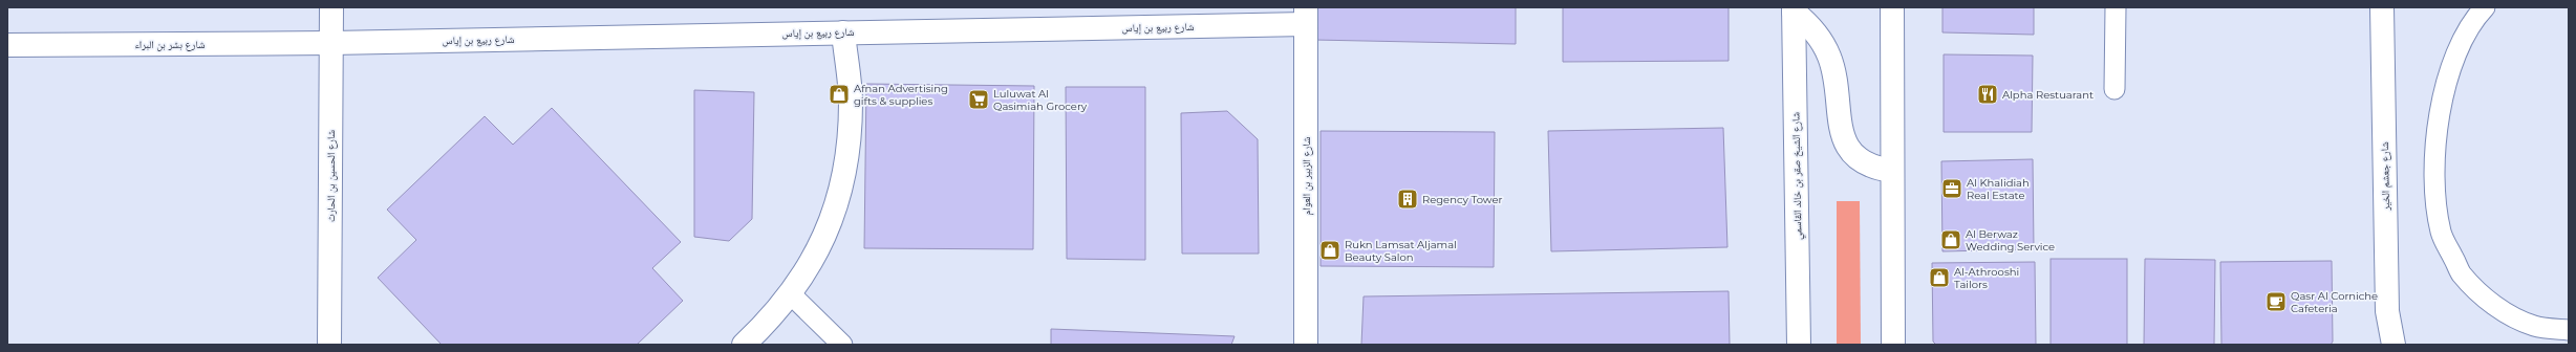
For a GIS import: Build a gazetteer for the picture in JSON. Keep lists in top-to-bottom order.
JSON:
{
  "streets": {
    "street": [
      "شارع ربيع بن إياس",
      "شارع بشر بن البراء",
      "شارع الحسين بن الحارث",
      "شارع الزبير بن العوام",
      "شارع الشيخ صقر بن خالد القاسمي",
      "شارع جعشم الخير"
    ]
  },
  "crossings": [
    ["شارع ربيع بن إياس", "شارع بشر بن البراء"],
    ["شارع ربيع بن إياس", "شارع الحسين بن الحارث"],
    ["شارع ربيع بن إياس", "شارع الزبير بن العوام"],
    ["شارع بشر بن البراء", "شارع الحسين بن الحارث"]
  ],
  "places": {
    "shop": [
      "Afnan Advertising gifts & supplies",
      "Al Berwaz Wedding Service",
      "Rukn Lamsat Aljamal Beauty Salon",
      "Al-Athrooshi Tailors"
    ],
    "restaurant": ["Alpha Restuarant"],
    "supermarket": ["Luluwat Al Qasimiah Grocery"],
    "office": ["Al Khalidiah Real Estate"],
    "building": ["Regency Tower"],
    "cafe": ["Qasr Al Corniche Cafeteria"]
  }
}
